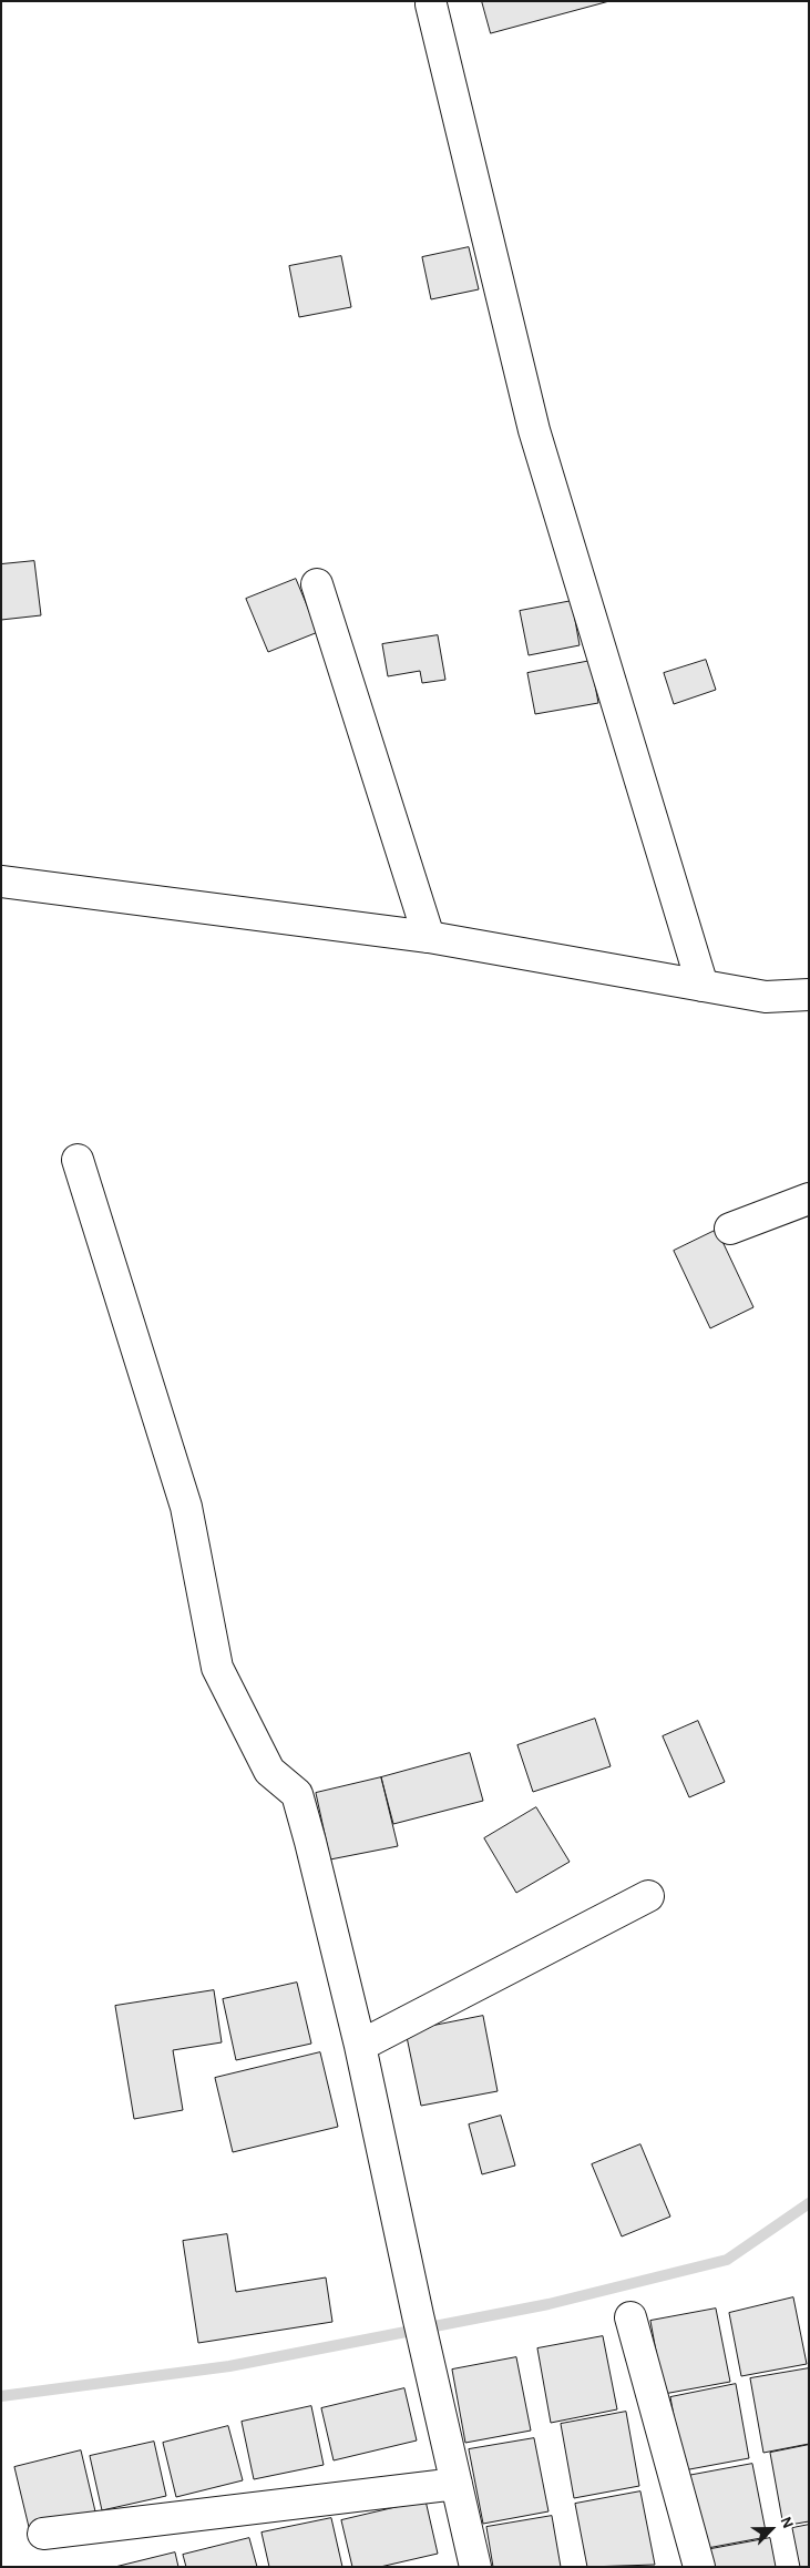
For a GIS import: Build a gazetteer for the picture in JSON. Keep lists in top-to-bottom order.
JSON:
{
  "north": "top right"
}
